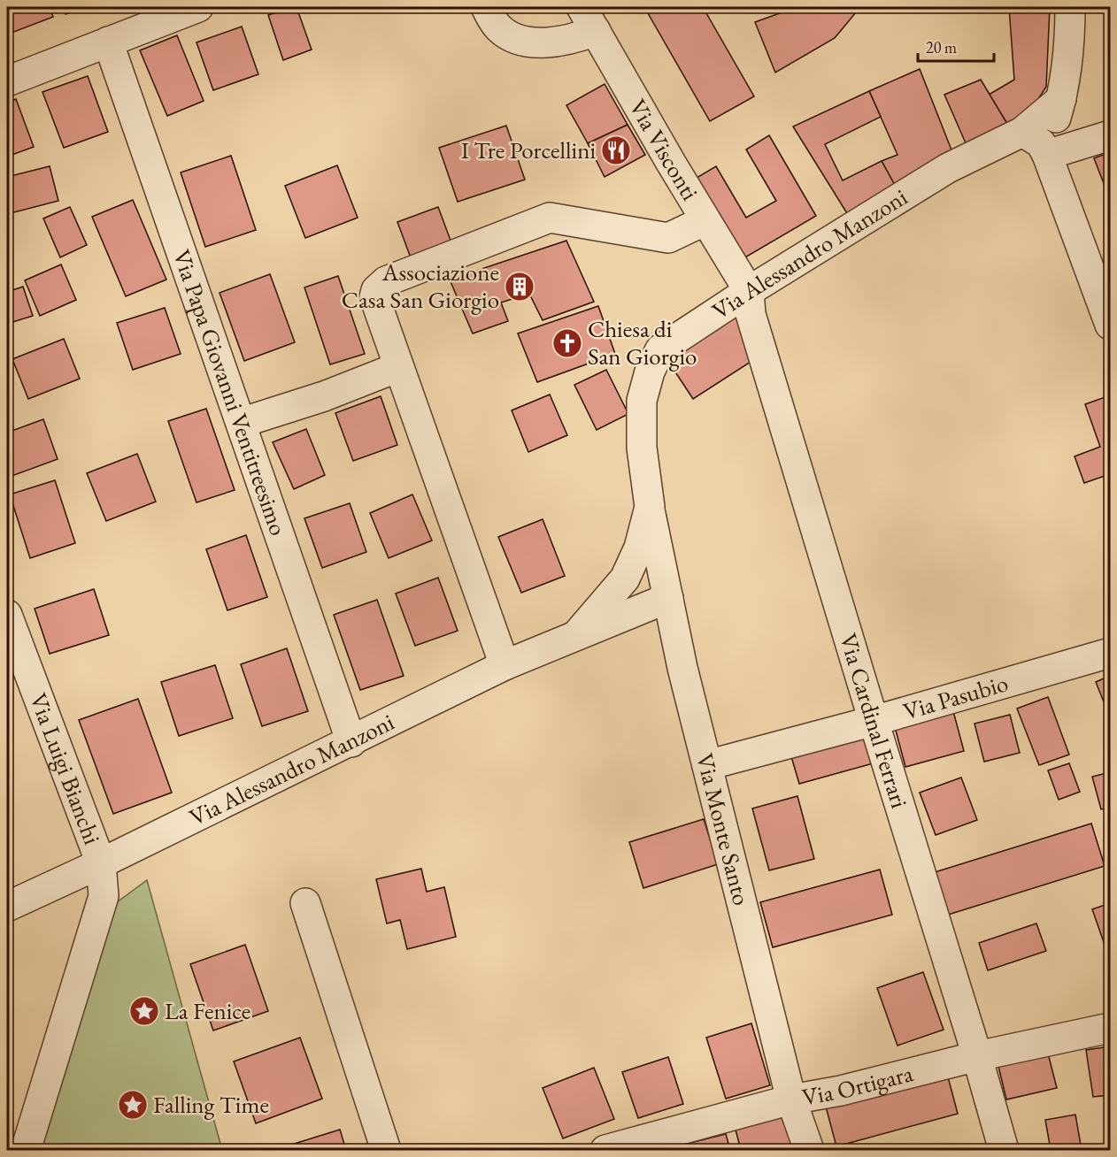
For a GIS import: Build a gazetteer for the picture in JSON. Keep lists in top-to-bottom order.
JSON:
{
  "streets": {
    "street": [
      "Via Visconti",
      "Via Alessandro Manzoni",
      "Via Papa Giovanni Ventitreesimo",
      "Via Pasubio",
      "Via Cardinal Ferrari",
      "Via Luigi Bianchi",
      "Via Monte Santo",
      "Via Ortigara"
    ]
  },
  "crossings": [
    ["Via Visconti", "Via Alessandro Manzoni"],
    ["Via Visconti", "Via Cardinal Ferrari"],
    ["Via Alessandro Manzoni", "Via Papa Giovanni Ventitreesimo"],
    ["Via Alessandro Manzoni", "Via Cardinal Ferrari"],
    ["Via Alessandro Manzoni", "Via Luigi Bianchi"],
    ["Via Alessandro Manzoni", "Via Monte Santo"],
    ["Via Pasubio", "Via Cardinal Ferrari"],
    ["Via Pasubio", "Via Monte Santo"],
    ["Via Cardinal Ferrari", "Via Ortigara"],
    ["Via Monte Santo", "Via Ortigara"]
  ],
  "places": {
    "restaurant": ["I Tre Porcellini"],
    "building": ["Associazione Casa San Giorgio"],
    "church": ["Chiesa di San Giorgio"],
    "place": ["La Fenice", "Falling Time"]
  },
  "scale_bar": "20 m"
}
